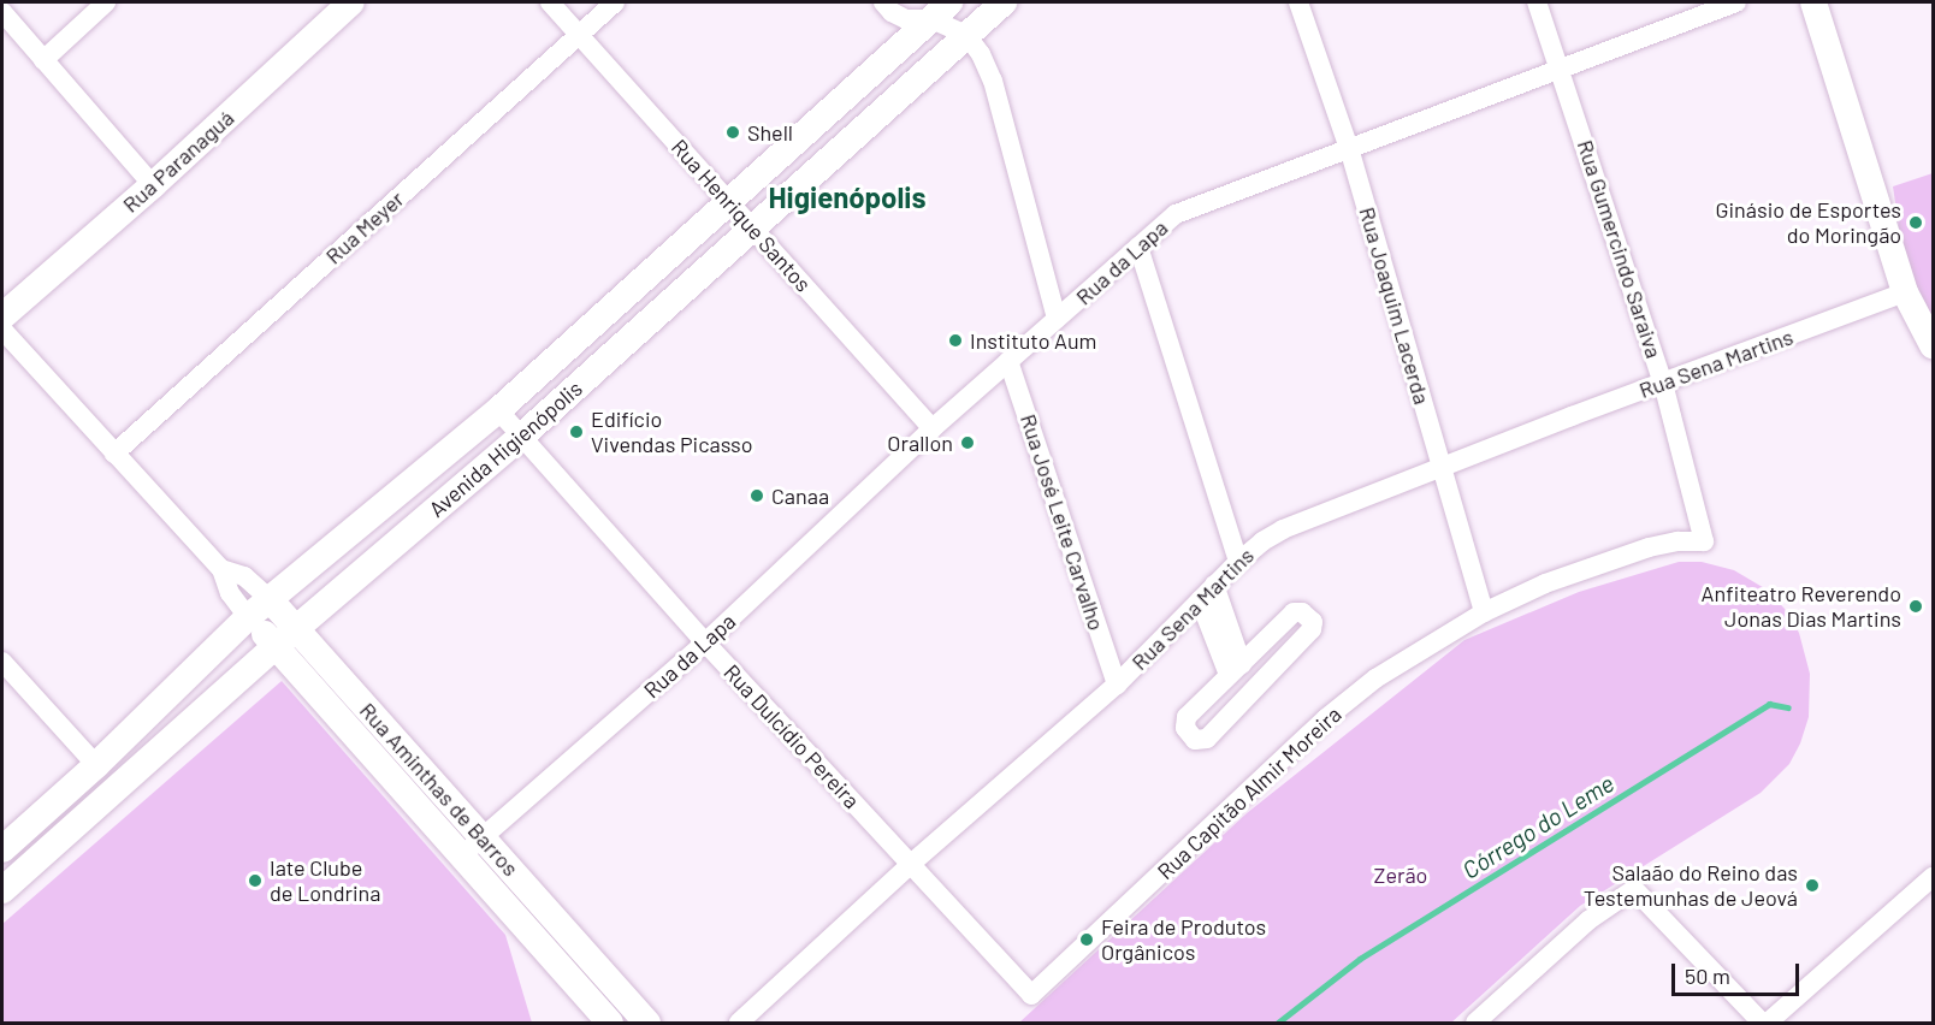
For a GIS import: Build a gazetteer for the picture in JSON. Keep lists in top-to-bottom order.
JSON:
{
  "streets": {
    "main road": ["Rua Paranaguá", "Avenida Higienópolis", "Rua Aminthas de Barros"],
    "street": [
      "Rua Henrique Santos",
      "Rua Meyer",
      "Rua Gumercindo Saraiva",
      "Rua da Lapa",
      "Rua Joaquim Lacerda",
      "Rua Sena Martins",
      "Rua José Leite Carvalho",
      "Rua Dulcídio Pereira",
      "Rua Capitão Almir Moreira"
    ]
  },
  "crossings": [
    ["Rua Henrique Santos", "Rua Meyer"],
    ["Rua Henrique Santos", "Rua da Lapa"],
    ["Rua Henrique Santos", "Avenida Higienópolis"],
    ["Rua Meyer", "Rua Aminthas de Barros"],
    ["Rua Gumercindo Saraiva", "Rua da Lapa"],
    ["Rua Gumercindo Saraiva", "Rua Sena Martins"],
    ["Rua Gumercindo Saraiva", "Rua Capitão Almir Moreira"],
    ["Rua da Lapa", "Rua Joaquim Lacerda"],
    ["Rua da Lapa", "Rua José Leite Carvalho"],
    ["Rua da Lapa", "Rua Dulcídio Pereira"],
    ["Rua da Lapa", "Rua Aminthas de Barros"],
    ["Rua Joaquim Lacerda", "Rua Sena Martins"],
    ["Rua Joaquim Lacerda", "Rua Capitão Almir Moreira"],
    ["Rua Sena Martins", "Rua José Leite Carvalho"],
    ["Rua Sena Martins", "Rua Dulcídio Pereira"],
    ["Avenida Higienópolis", "Rua Dulcídio Pereira"],
    ["Avenida Higienópolis", "Rua Aminthas de Barros"],
    ["Rua Dulcídio Pereira", "Rua Capitão Almir Moreira"]
  ],
  "districts": ["Higienópolis"],
  "water": ["Córrego do Leme"],
  "parks": ["Zerão"],
  "places": [
    "Shell",
    "Ginásio de Esportes do Moringão",
    "Instituto Aum",
    "Edifício Vivendas Picasso",
    "Orallon",
    "Canaa",
    "Anfiteatro Reverendo Jonas Dias Martins",
    "Iate Clube de Londrina",
    "Salaão do Reino das Testemunhas de Jeová",
    "Feira de Produtos Orgânicos"
  ],
  "scale_bar": "50 m"
}
